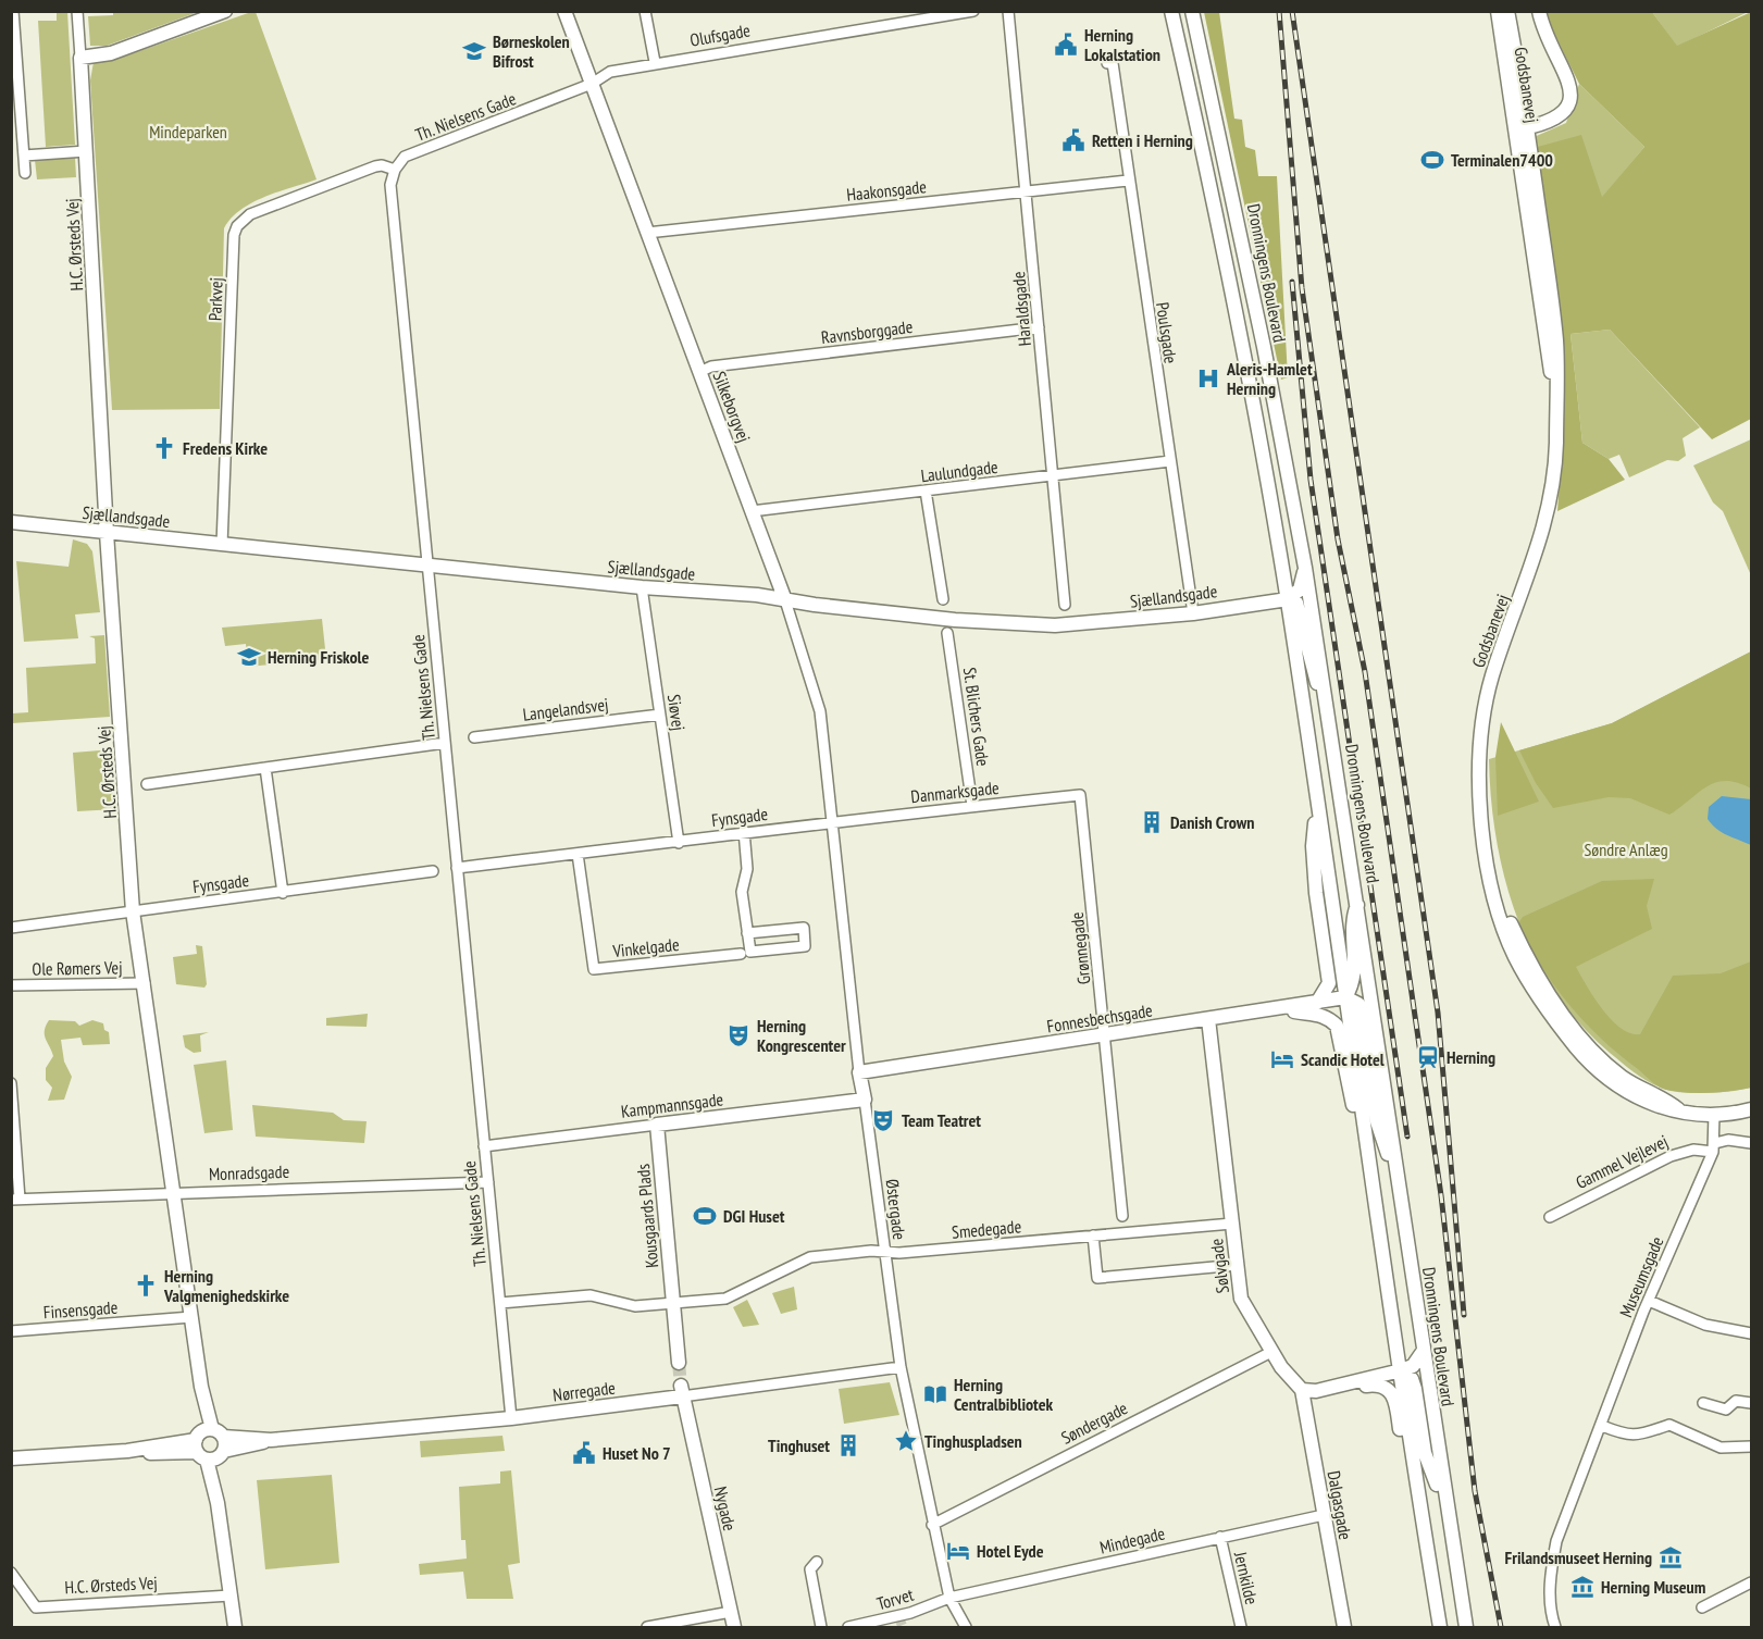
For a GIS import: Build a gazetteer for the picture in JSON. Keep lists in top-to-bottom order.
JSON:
{
  "streets": {
    "street": [
      "Olufsgade",
      "Godsbanevej",
      "Th. Nielsens Gade",
      "Haakonsgade",
      "H.C. Ørsteds Vej",
      "Dronningens Boulevard",
      "Parkvej",
      "Haraldsgade",
      "Ravnsborggade",
      "Poulsgade",
      "Silkeborgvej",
      "Laulundgade",
      "Sjællandsgade",
      "Langelandsvej",
      "Siøvej",
      "St. Blichers Gade",
      "Danmarksgade",
      "Fynsgade",
      "Vinkelgade",
      "Grønnegade",
      "Ole Rømers Vej",
      "Fonnesbechsgade",
      "Kampmannsgade",
      "Gammel Vejlevej",
      "Monradsgade",
      "Østergade",
      "Kousgaards Plads",
      "Smedegade",
      "Sølvgade",
      "Museumsgade",
      "Finsensgade",
      "Nørregade",
      "Søndergade",
      "Dalgasgade",
      "Nygade",
      "Mindegade",
      "Jernkilde",
      "Torvet"
    ]
  },
  "crossings": [
    ["Olufsgade", "Th. Nielsens Gade"],
    ["Olufsgade", "Silkeborgvej"],
    ["Godsbanevej", "Museumsgade"],
    ["Th. Nielsens Gade", "Parkvej"],
    ["Th. Nielsens Gade", "Silkeborgvej"],
    ["Th. Nielsens Gade", "Sjællandsgade"],
    ["Th. Nielsens Gade", "Fynsgade"],
    ["Th. Nielsens Gade", "Kampmannsgade"],
    ["Th. Nielsens Gade", "Monradsgade"],
    ["Th. Nielsens Gade", "Nørregade"],
    ["Haakonsgade", "Haraldsgade"],
    ["Haakonsgade", "Poulsgade"],
    ["Haakonsgade", "Silkeborgvej"],
    ["H.C. Ørsteds Vej", "Sjællandsgade"],
    ["H.C. Ørsteds Vej", "Fynsgade"],
    ["H.C. Ørsteds Vej", "Ole Rømers Vej"],
    ["H.C. Ørsteds Vej", "Monradsgade"],
    ["H.C. Ørsteds Vej", "Finsensgade"],
    ["H.C. Ørsteds Vej", "Nørregade"],
    ["Parkvej", "Sjællandsgade"],
    ["Haraldsgade", "Ravnsborggade"],
    ["Haraldsgade", "Laulundgade"],
    ["Ravnsborggade", "Silkeborgvej"],
    ["Poulsgade", "Laulundgade"],
    ["Poulsgade", "Sjællandsgade"],
    ["Silkeborgvej", "Laulundgade"],
    ["Silkeborgvej", "Sjællandsgade"],
    ["Silkeborgvej", "Danmarksgade"],
    ["Silkeborgvej", "Fynsgade"],
    ["Silkeborgvej", "Østergade"],
    ["Sjællandsgade", "Siøvej"],
    ["Langelandsvej", "Siøvej"],
    ["Siøvej", "Fynsgade"],
    ["St. Blichers Gade", "Danmarksgade"],
    ["Danmarksgade", "Fynsgade"],
    ["Danmarksgade", "Grønnegade"],
    ["Danmarksgade", "Østergade"],
    ["Fynsgade", "Vinkelgade"],
    ["Fynsgade", "Østergade"],
    ["Grønnegade", "Fonnesbechsgade"],
    ["Fonnesbechsgade", "Østergade"],
    ["Fonnesbechsgade", "Sølvgade"],
    ["Kampmannsgade", "Østergade"],
    ["Kampmannsgade", "Kousgaards Plads"],
    ["Gammel Vejlevej", "Museumsgade"],
    ["Østergade", "Smedegade"],
    ["Østergade", "Nørregade"],
    ["Østergade", "Søndergade"],
    ["Østergade", "Mindegade"],
    ["Østergade", "Torvet"],
    ["Smedegade", "Sølvgade"],
    ["Sølvgade", "Søndergade"],
    ["Sølvgade", "Dalgasgade"],
    ["Nørregade", "Nygade"],
    ["Dalgasgade", "Mindegade"],
    ["Mindegade", "Jernkilde"],
    ["Mindegade", "Torvet"]
  ],
  "parks": ["Mindeparken", "Søndre Anlæg"],
  "places": {
    "public building": ["Herning Lokalstation", "Retten i Herning", "Huset No 7"],
    "school or university": ["Børneskolen Bifrost", "Herning Friskole"],
    "sports": ["Terminalen7400", "DGI Huset"],
    "hospital": ["Aleris-Hamlet Herning"],
    "church": ["Fredens Kirke", "Herning Valgmenighedskirke"],
    "building": ["Danish Crown", "Tinghuset"],
    "theatre": ["Herning Kongrescenter", "Team Teatret"],
    "station": ["Herning"],
    "hotel": ["Scandic Hotel", "Hotel Eyde"],
    "library": ["Herning Centralbibliotek"],
    "place": ["Tinghuspladsen"],
    "museum": ["Frilandsmuseet Herning", "Herning Museum"]
  }
}
